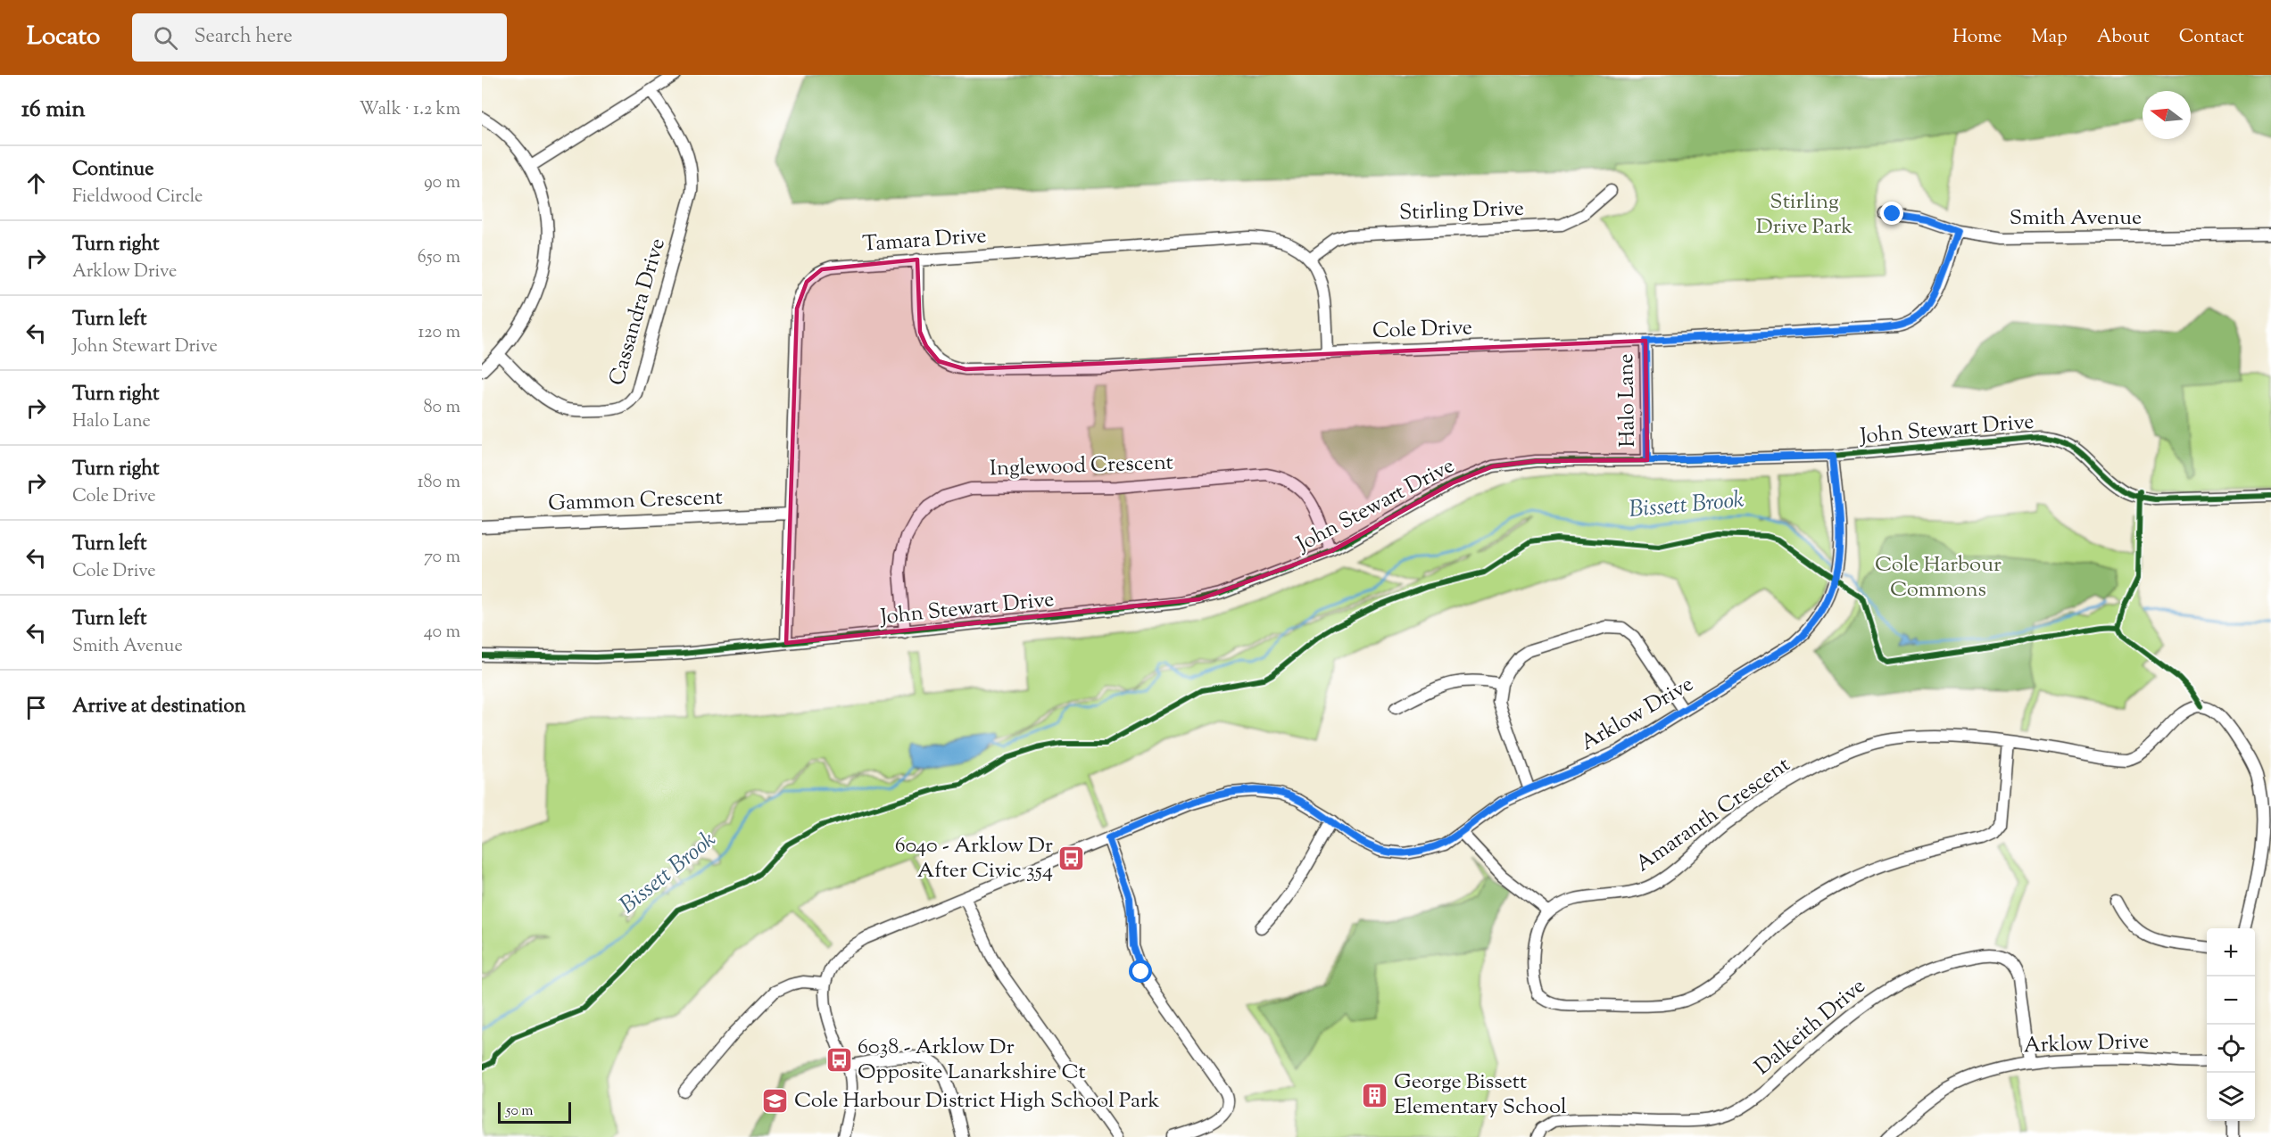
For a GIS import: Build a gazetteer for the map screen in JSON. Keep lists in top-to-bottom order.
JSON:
{
  "streets": {
    "street": [
      "Stirling Drive",
      "Smith Avenue",
      "Tamara Drive",
      "Cassandra Drive",
      "Cole Drive",
      "Halo Lane",
      "John Stewart Drive",
      "Inglewood Crescent",
      "Gammon Crescent",
      "Arklow Drive",
      "Amaranth Crescent",
      "Dalkeith Drive"
    ]
  },
  "crossings": [
    ["Stirling Drive", "Tamara Drive"],
    ["Smith Avenue", "Cole Drive"],
    ["Tamara Drive", "Cole Drive"],
    ["Tamara Drive", "John Stewart Drive"],
    ["Tamara Drive", "Gammon Crescent"],
    ["Cole Drive", "Halo Lane"],
    ["Halo Lane", "John Stewart Drive"],
    ["John Stewart Drive", "Inglewood Crescent"],
    ["John Stewart Drive", "Arklow Drive"],
    ["Arklow Drive", "Dalkeith Drive"]
  ],
  "water": ["Bissett Brook"],
  "parks": ["Stirling Drive Park", "Cole Harbour Commons"],
  "places": {
    "bus stop": ["6040 - Arklow Dr After Civic 354", "6038 - Arklow Dr Opposite Lanarkshire Ct"],
    "building": ["George Bissett Elementary School"],
    "school or university": ["Cole Harbour District High School Park"]
  },
  "scale_bar": "50 m",
  "north": "left",
  "page": {
    "header": "Locato",
    "search": "Search here",
    "nav": [
      "Home",
      "Map",
      "About",
      "Contact"
    ],
    "heading": ["16 min", "Walk · 1.2 km"],
    "list": [
      ["Continue", "Fieldwood Circle", "90 m"],
      ["Turn right", "Arklow Drive", "650 m"],
      ["Turn left", "John Stewart Drive", "120 m"],
      ["Turn right", "Halo Lane", "80 m"],
      ["Turn right", "Cole Drive", "180 m"],
      ["Turn left", "Cole Drive", "70 m"],
      ["Turn left", "Smith Avenue", "40 m"],
      "Arrive at destination"
    ],
    "map_buttons": ["+", "−"],
    "scale": "50 m"
  }
}
